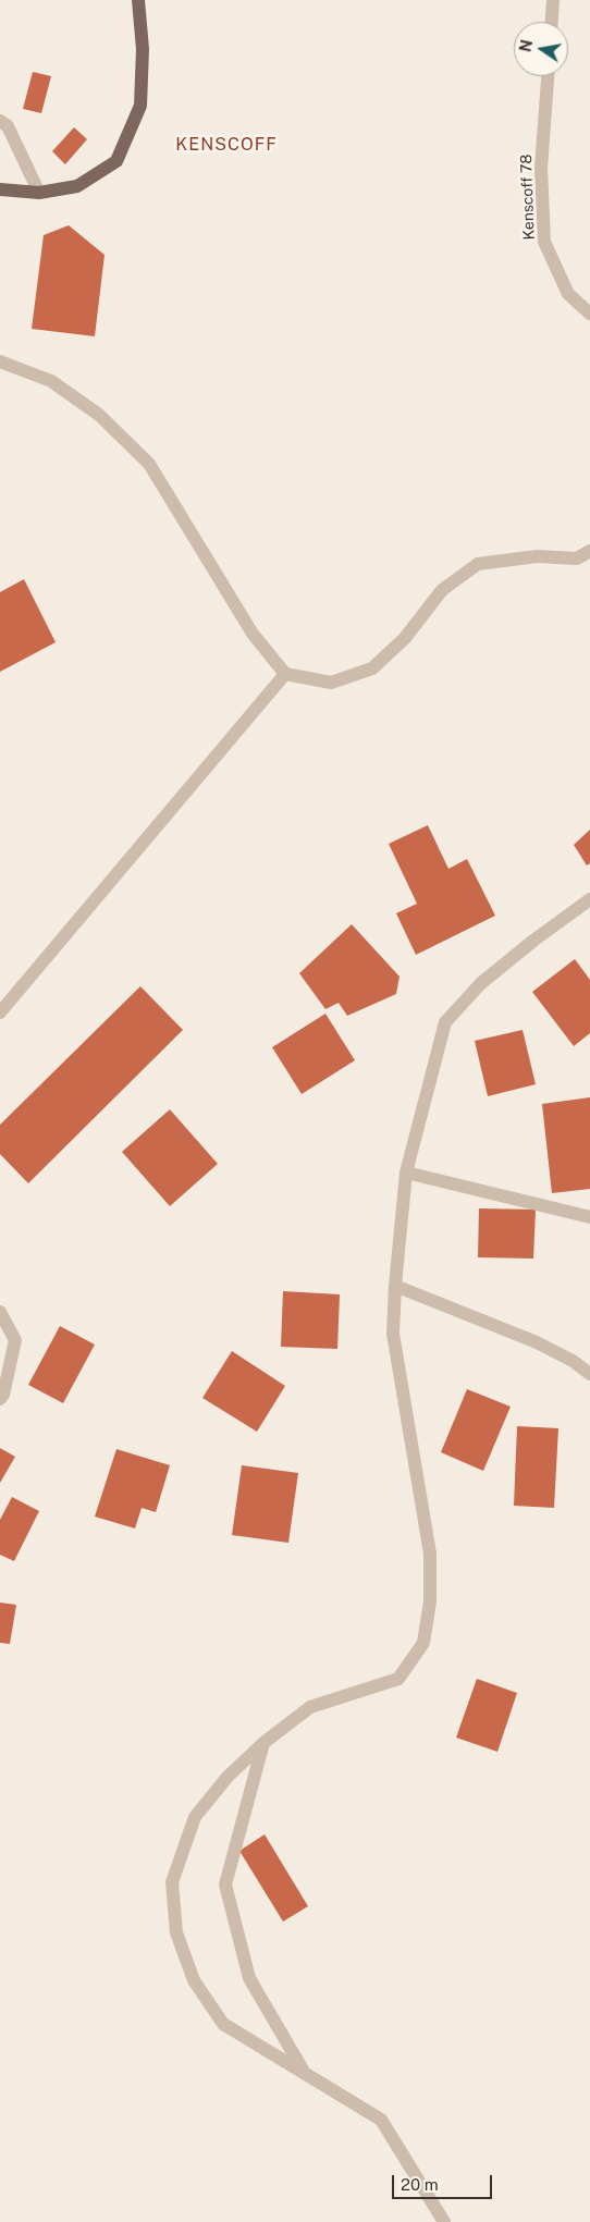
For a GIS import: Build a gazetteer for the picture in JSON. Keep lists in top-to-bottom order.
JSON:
{
  "streets": {
    "street": ["Kenscoff 78"]
  },
  "districts": ["KENSCOFF"],
  "scale_bar": "20 m",
  "north": "left"
}
